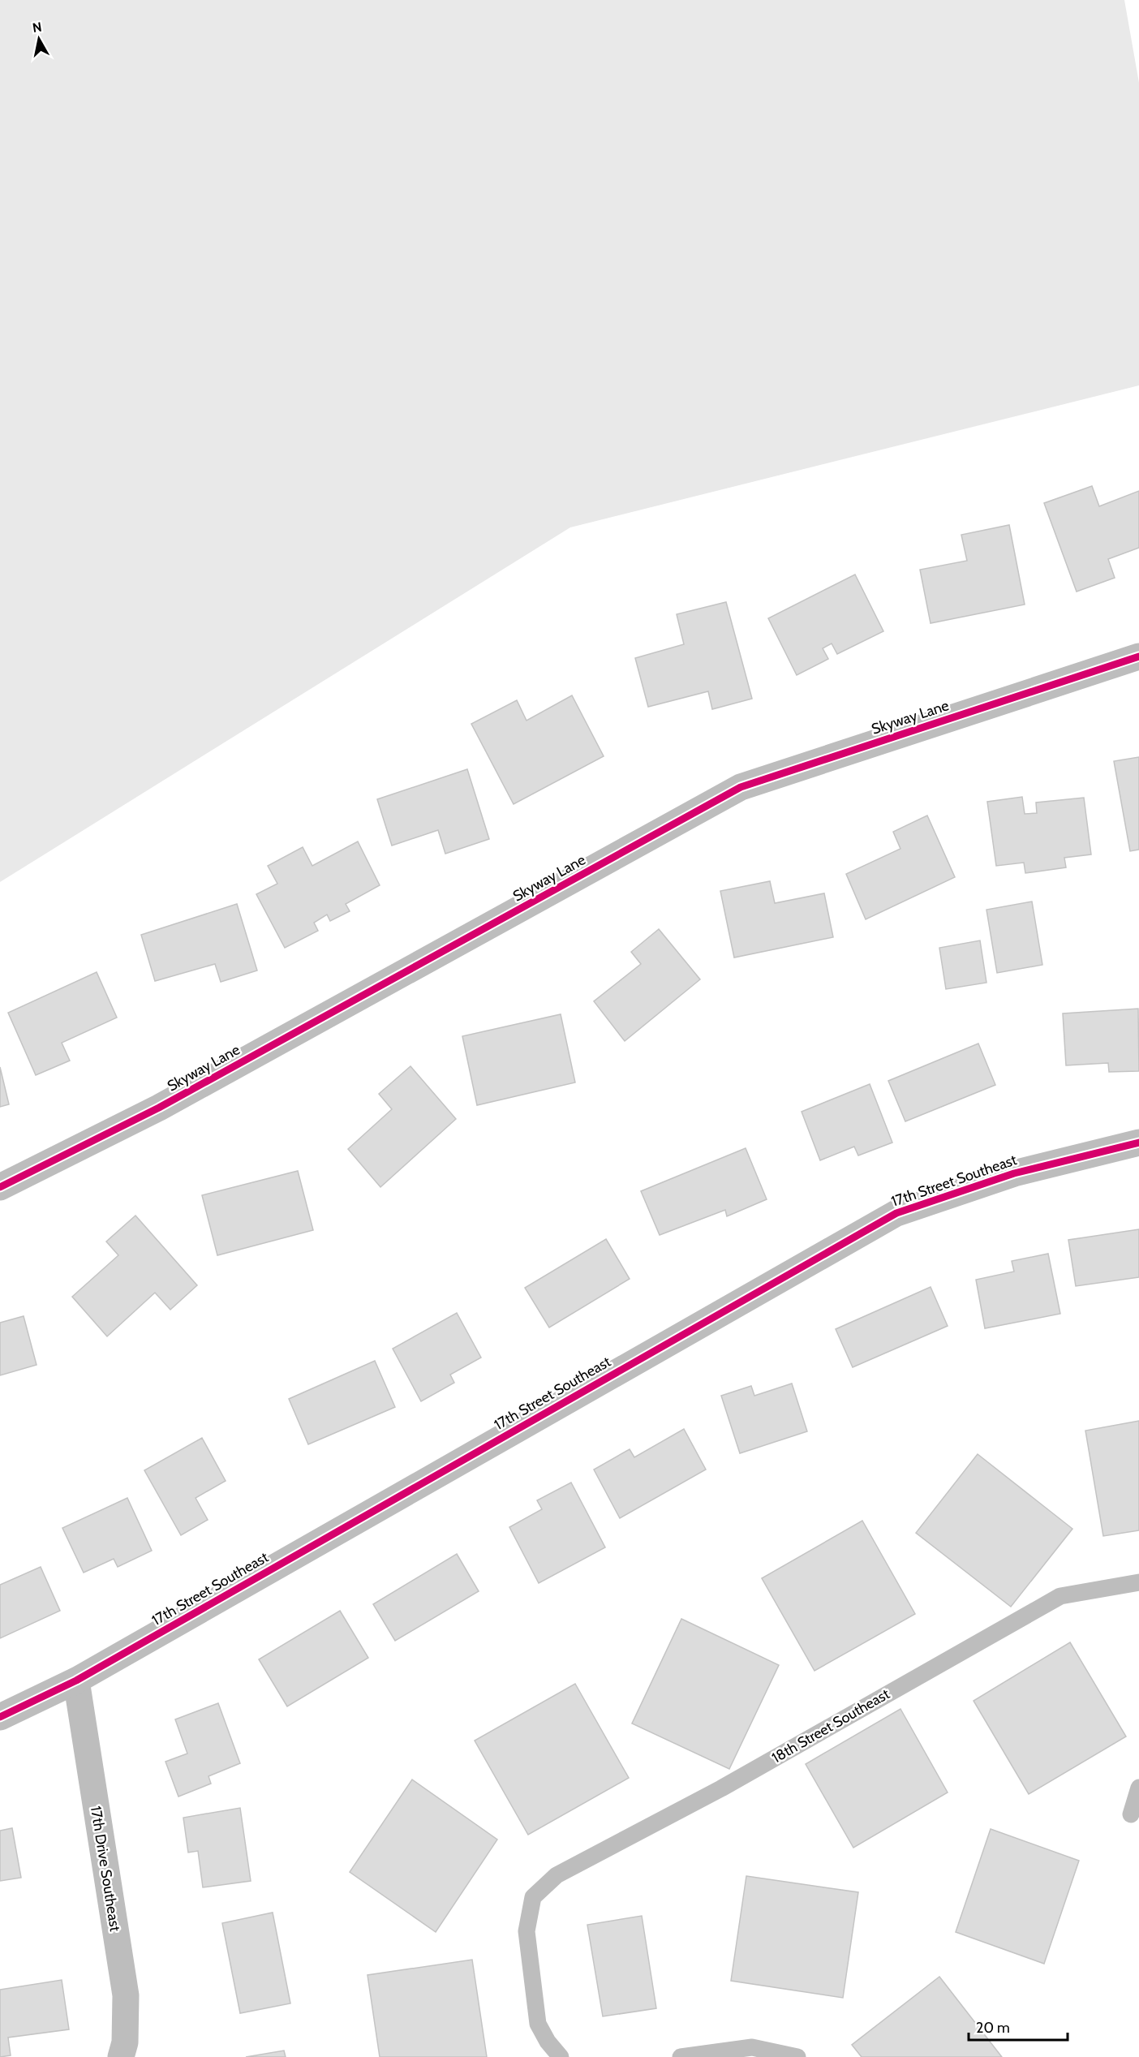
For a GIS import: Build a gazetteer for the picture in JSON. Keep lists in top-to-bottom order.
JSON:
{
  "streets": {
    "street": ["Skyway Lane", "17th Street Southeast", "17th Drive Southeast"],
    "lane": ["18th Street Southeast"]
  },
  "crossings": [
    ["17th Street Southeast", "17th Drive Southeast"]
  ],
  "scale_bar": "20 m",
  "north": "top"
}
